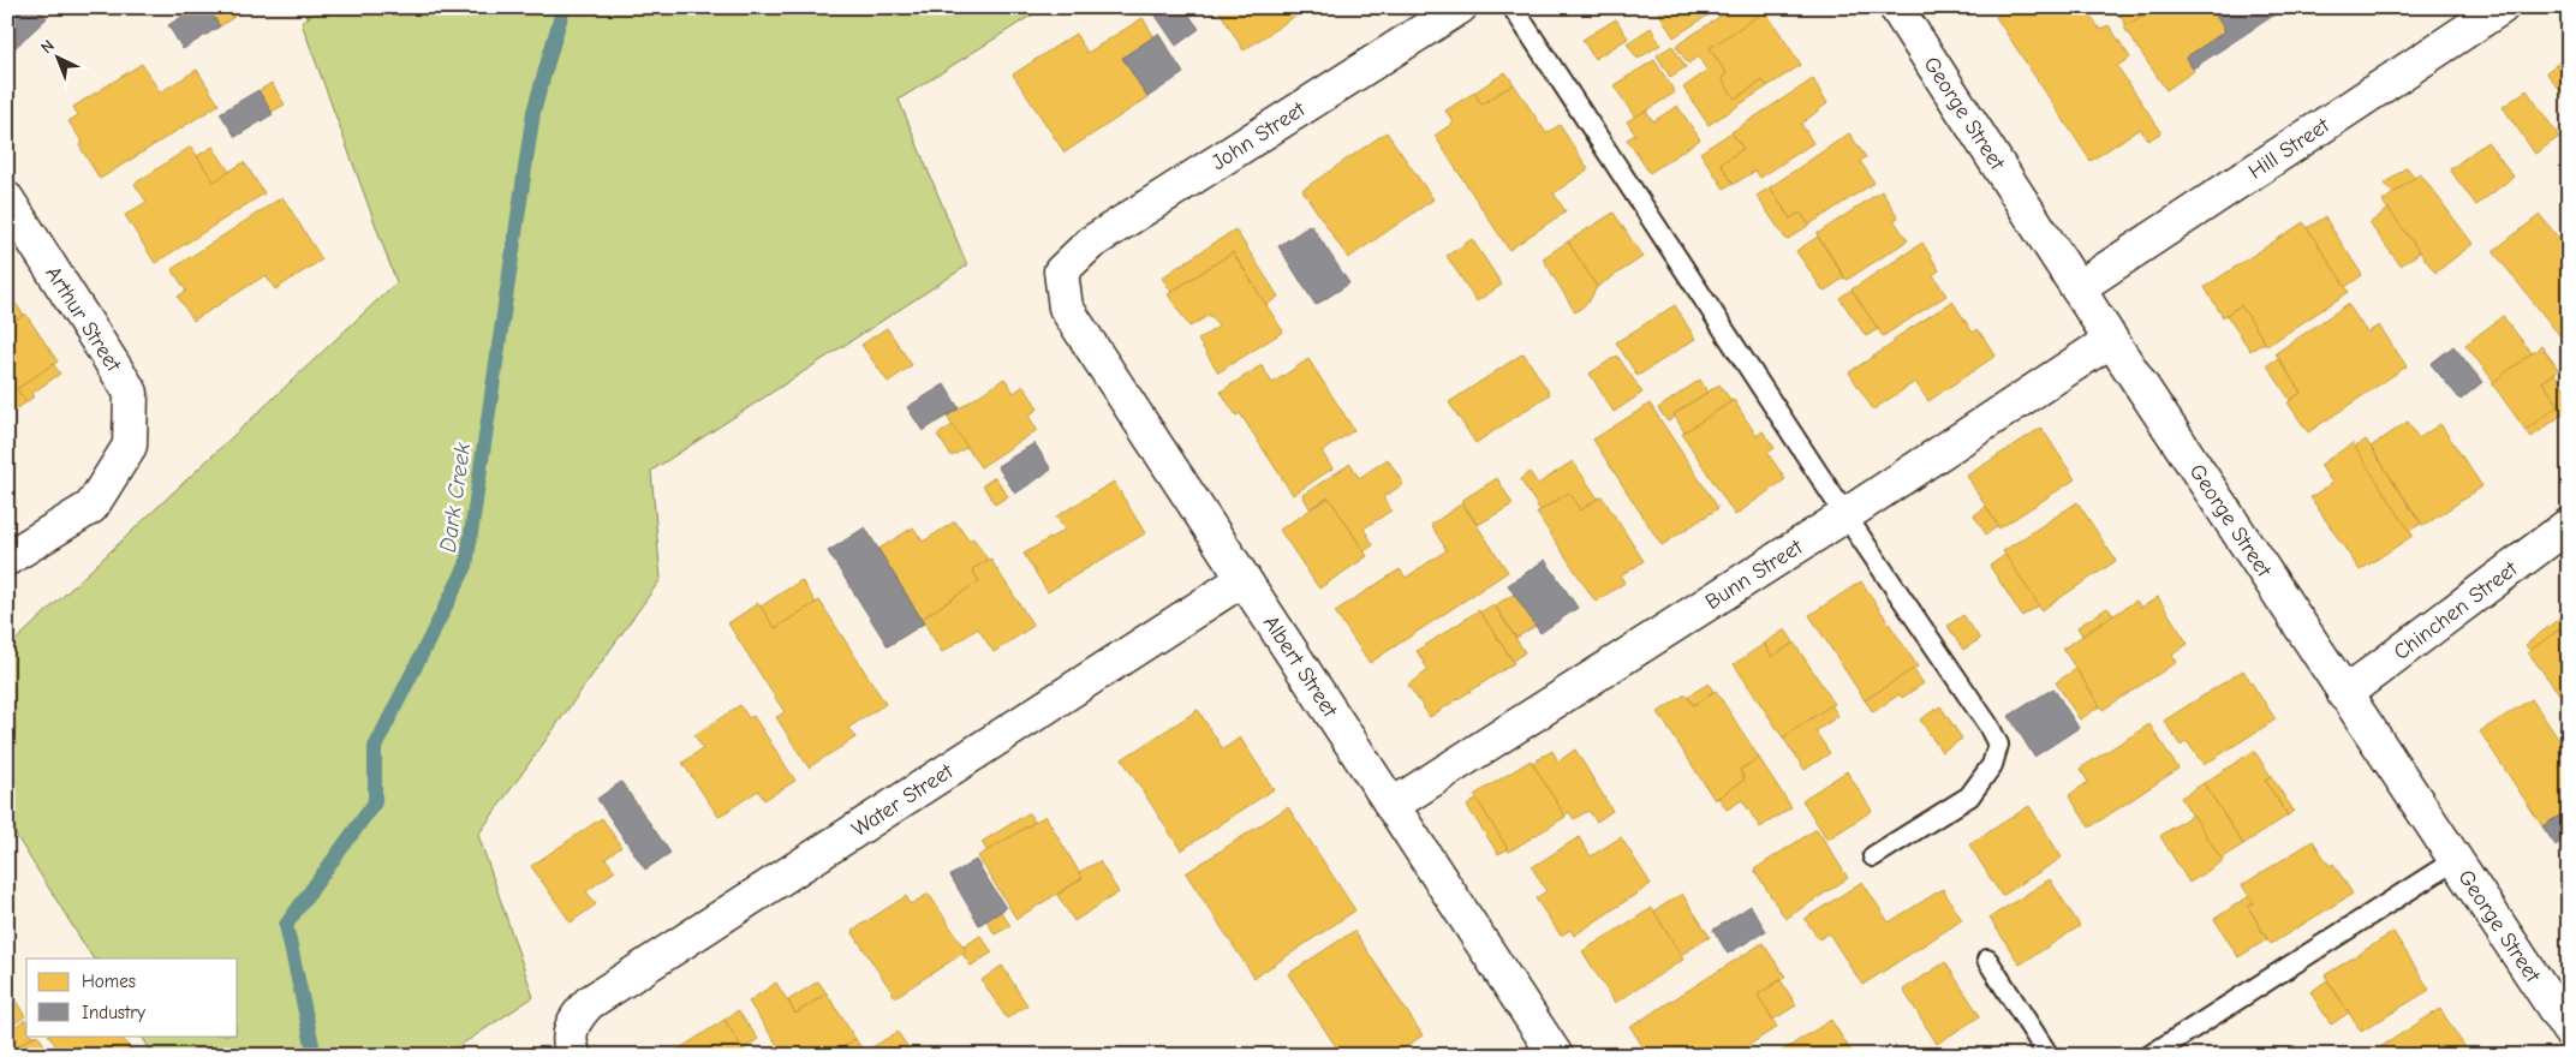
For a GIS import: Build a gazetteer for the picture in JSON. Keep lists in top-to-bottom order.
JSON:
{
  "streets": {
    "street": [
      "George Street",
      "John Street",
      "Hill Street",
      "Arthur Street",
      "Bunn Street",
      "Chinchen Street",
      "Albert Street",
      "Water Street"
    ]
  },
  "crossings": [
    ["George Street", "Hill Street"],
    ["George Street", "Bunn Street"],
    ["George Street", "Chinchen Street"],
    ["John Street", "Albert Street"],
    ["Bunn Street", "Albert Street"],
    ["Albert Street", "Water Street"]
  ],
  "water": ["Dark Creek"],
  "legend": ["Homes", "Industry"],
  "north": "top left"
}
